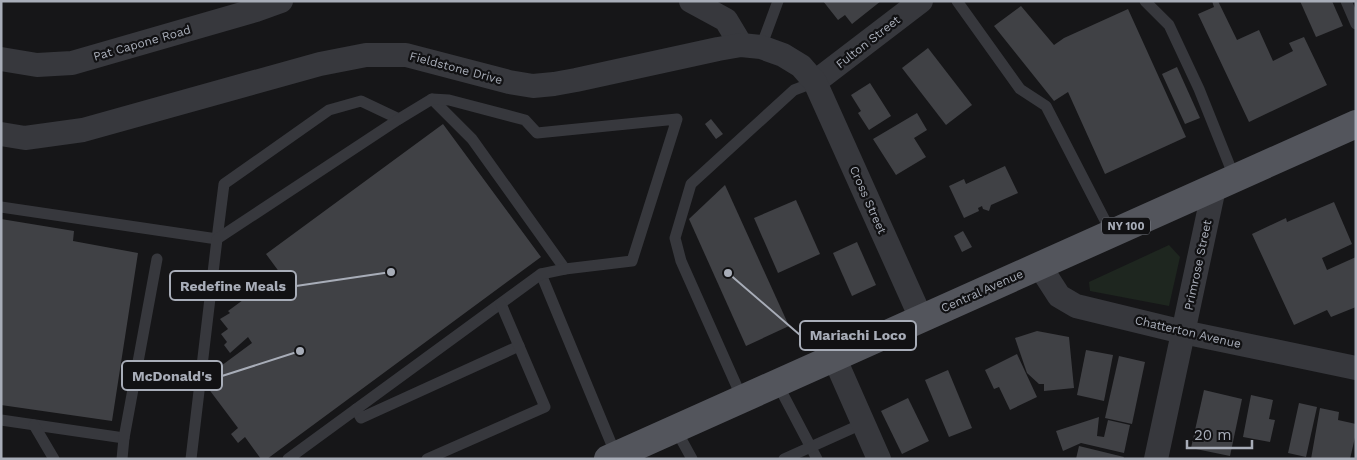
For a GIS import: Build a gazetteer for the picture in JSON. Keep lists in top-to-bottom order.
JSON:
{
  "streets": {
    "main road": ["NY 100", "Central Avenue"],
    "street": [
      "Fulton Street",
      "Pat Capone Road",
      "Fieldstone Drive",
      "Cross Street",
      "Primrose Street",
      "Chatterton Avenue"
    ]
  },
  "crossings": [
    ["Fulton Street", "Cross Street"],
    ["Cross Street", "Central Avenue"],
    ["Primrose Street", "Central Avenue"],
    ["Primrose Street", "Chatterton Avenue"],
    ["Central Avenue", "Chatterton Avenue"]
  ],
  "places": ["Redefine Meals", "Mariachi Loco", "McDonald's"],
  "scale_bar": "20 m"
}
